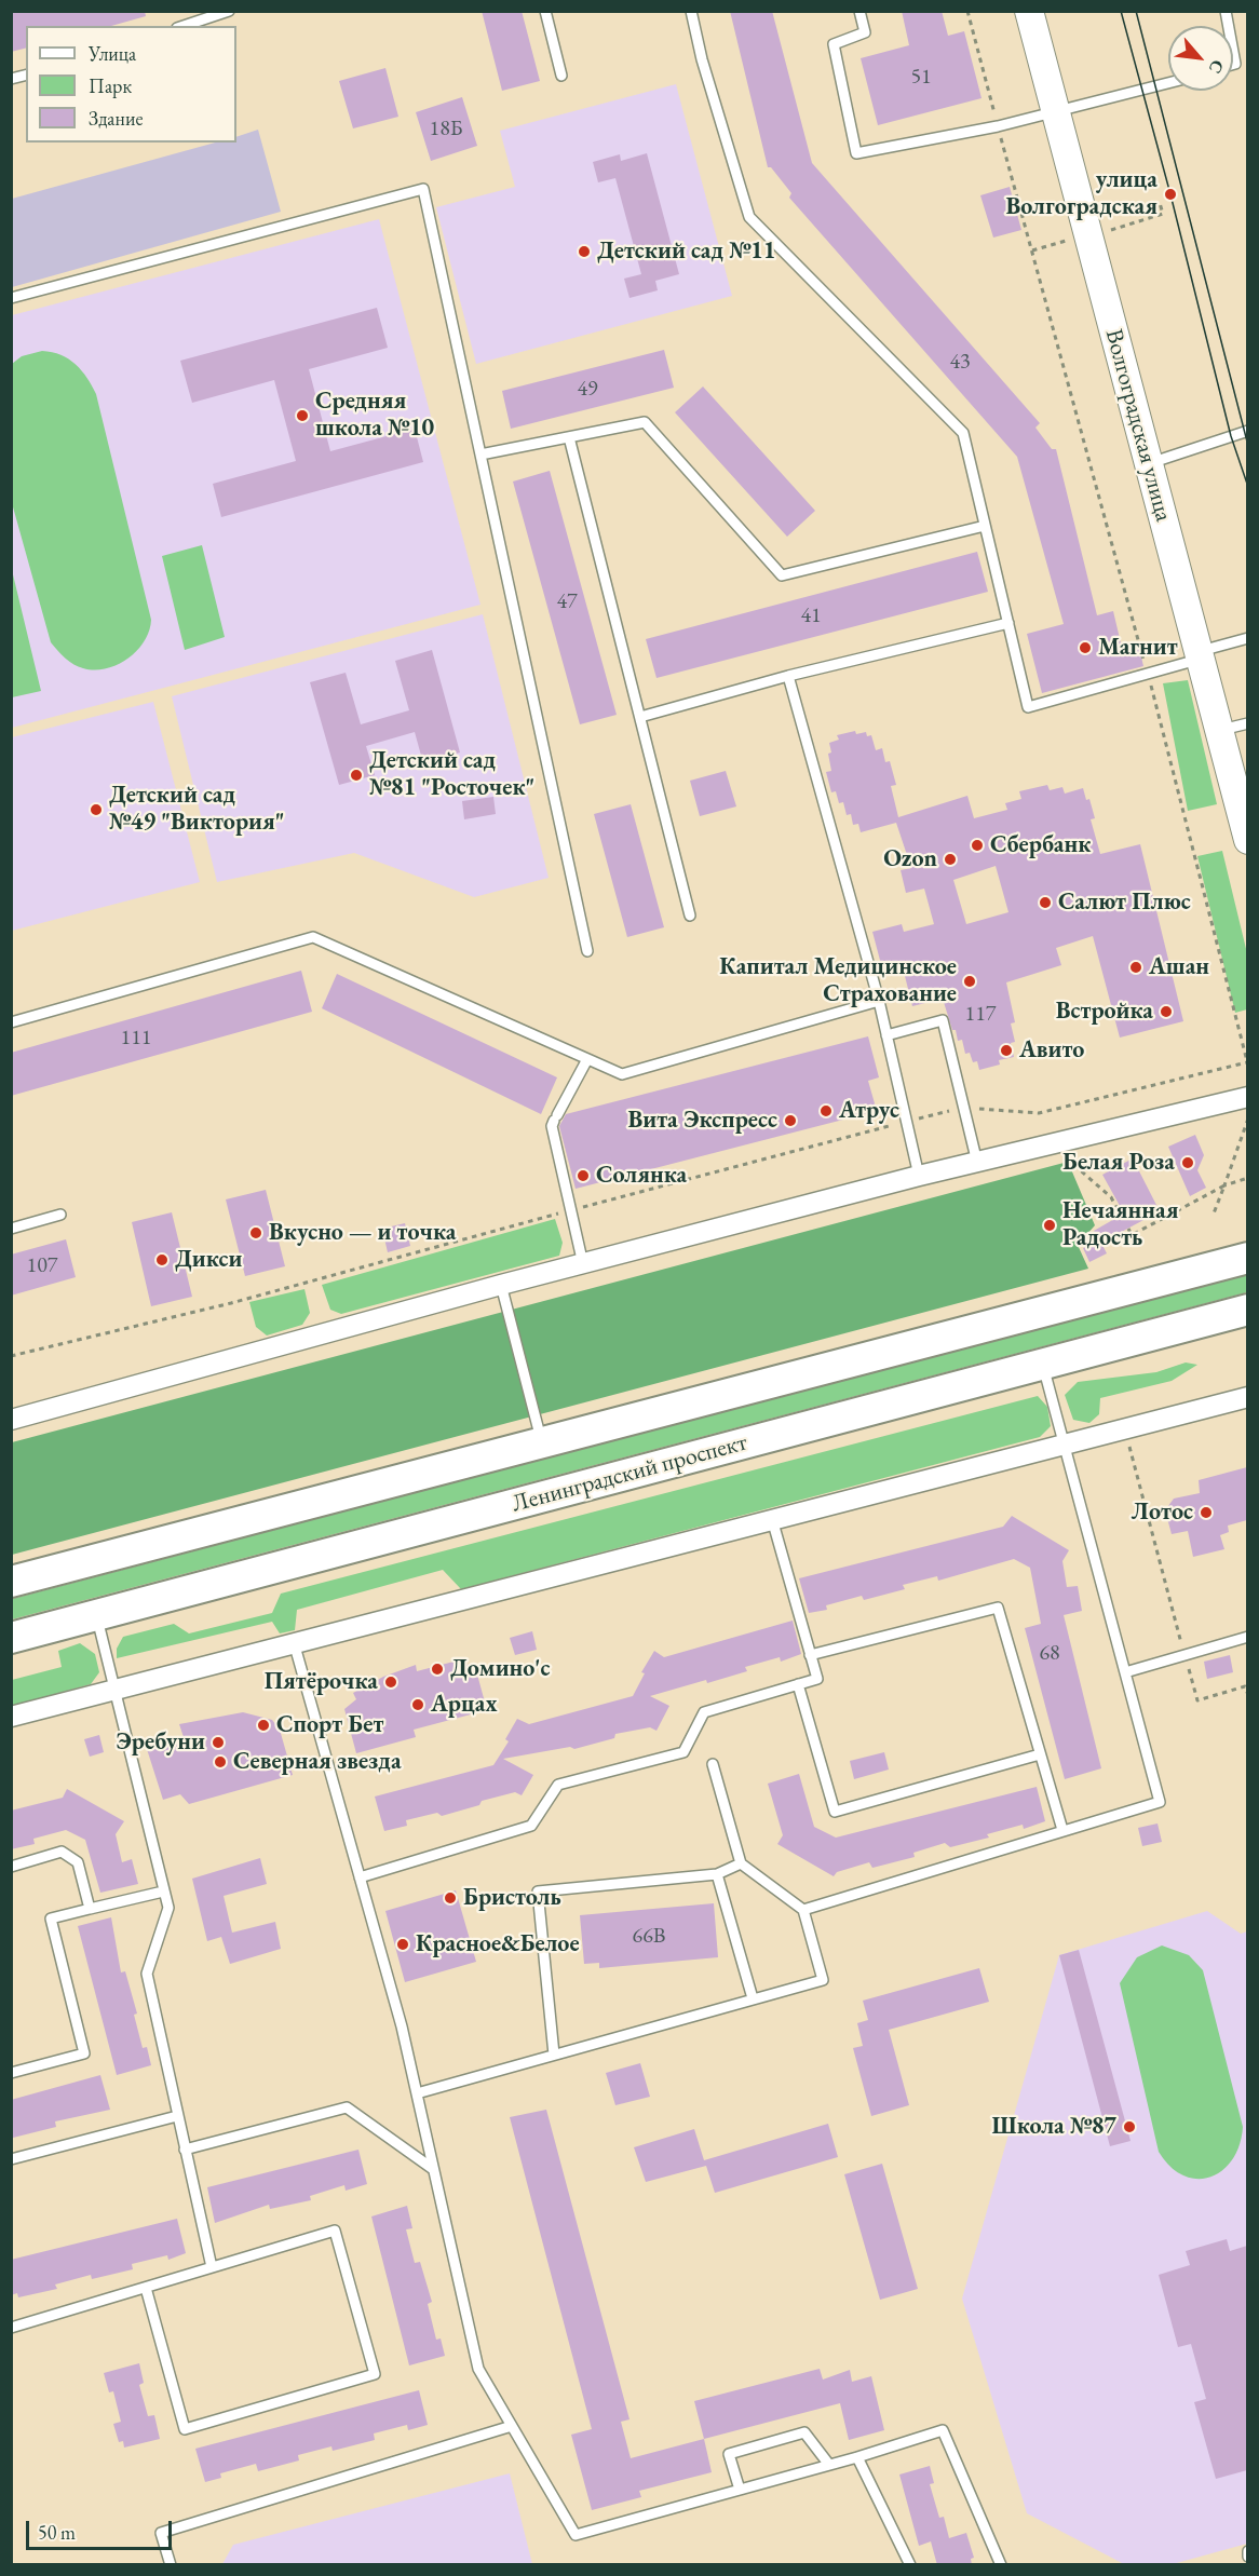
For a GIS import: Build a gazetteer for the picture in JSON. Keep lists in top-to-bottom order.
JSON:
{
  "streets": {
    "main road": ["Ленинградский проспект"],
    "street": ["Волгоградская улица"]
  },
  "places": [
    "улица Волгоградская",
    "Детский сад №11",
    "Средняя школа №10",
    "Магнит",
    "Детский сад №81 \"Росточек\"",
    "Детский сад №49 \"Виктория\"",
    "Сбербанк",
    "Ozon",
    "Салют Плюс",
    "Ашан",
    "Капитал Медицинское Страхование",
    "Встройка",
    "Авито",
    "Атрус",
    "Вита Экспресс",
    "Белая Роза",
    "Солянка",
    "Нечаянная Радость",
    "Вкусно — и точка",
    "Дикси",
    "Лотос",
    "Домино'c",
    "Пятёрочка",
    "Арцах",
    "Спорт Бет",
    "Эребуни",
    "Северная звезда",
    "Бристоль",
    "Красное&Белое",
    "Школа №87"
  ],
  "house_numbers": [
    "51",
    "18Б",
    "43",
    "49",
    "47",
    "41",
    "117",
    "111",
    "107",
    "68",
    "66В"
  ],
  "legend": ["Улица", "Парк", "Здание"],
  "scale_bar": "50 m",
  "north": "bottom right"
}
